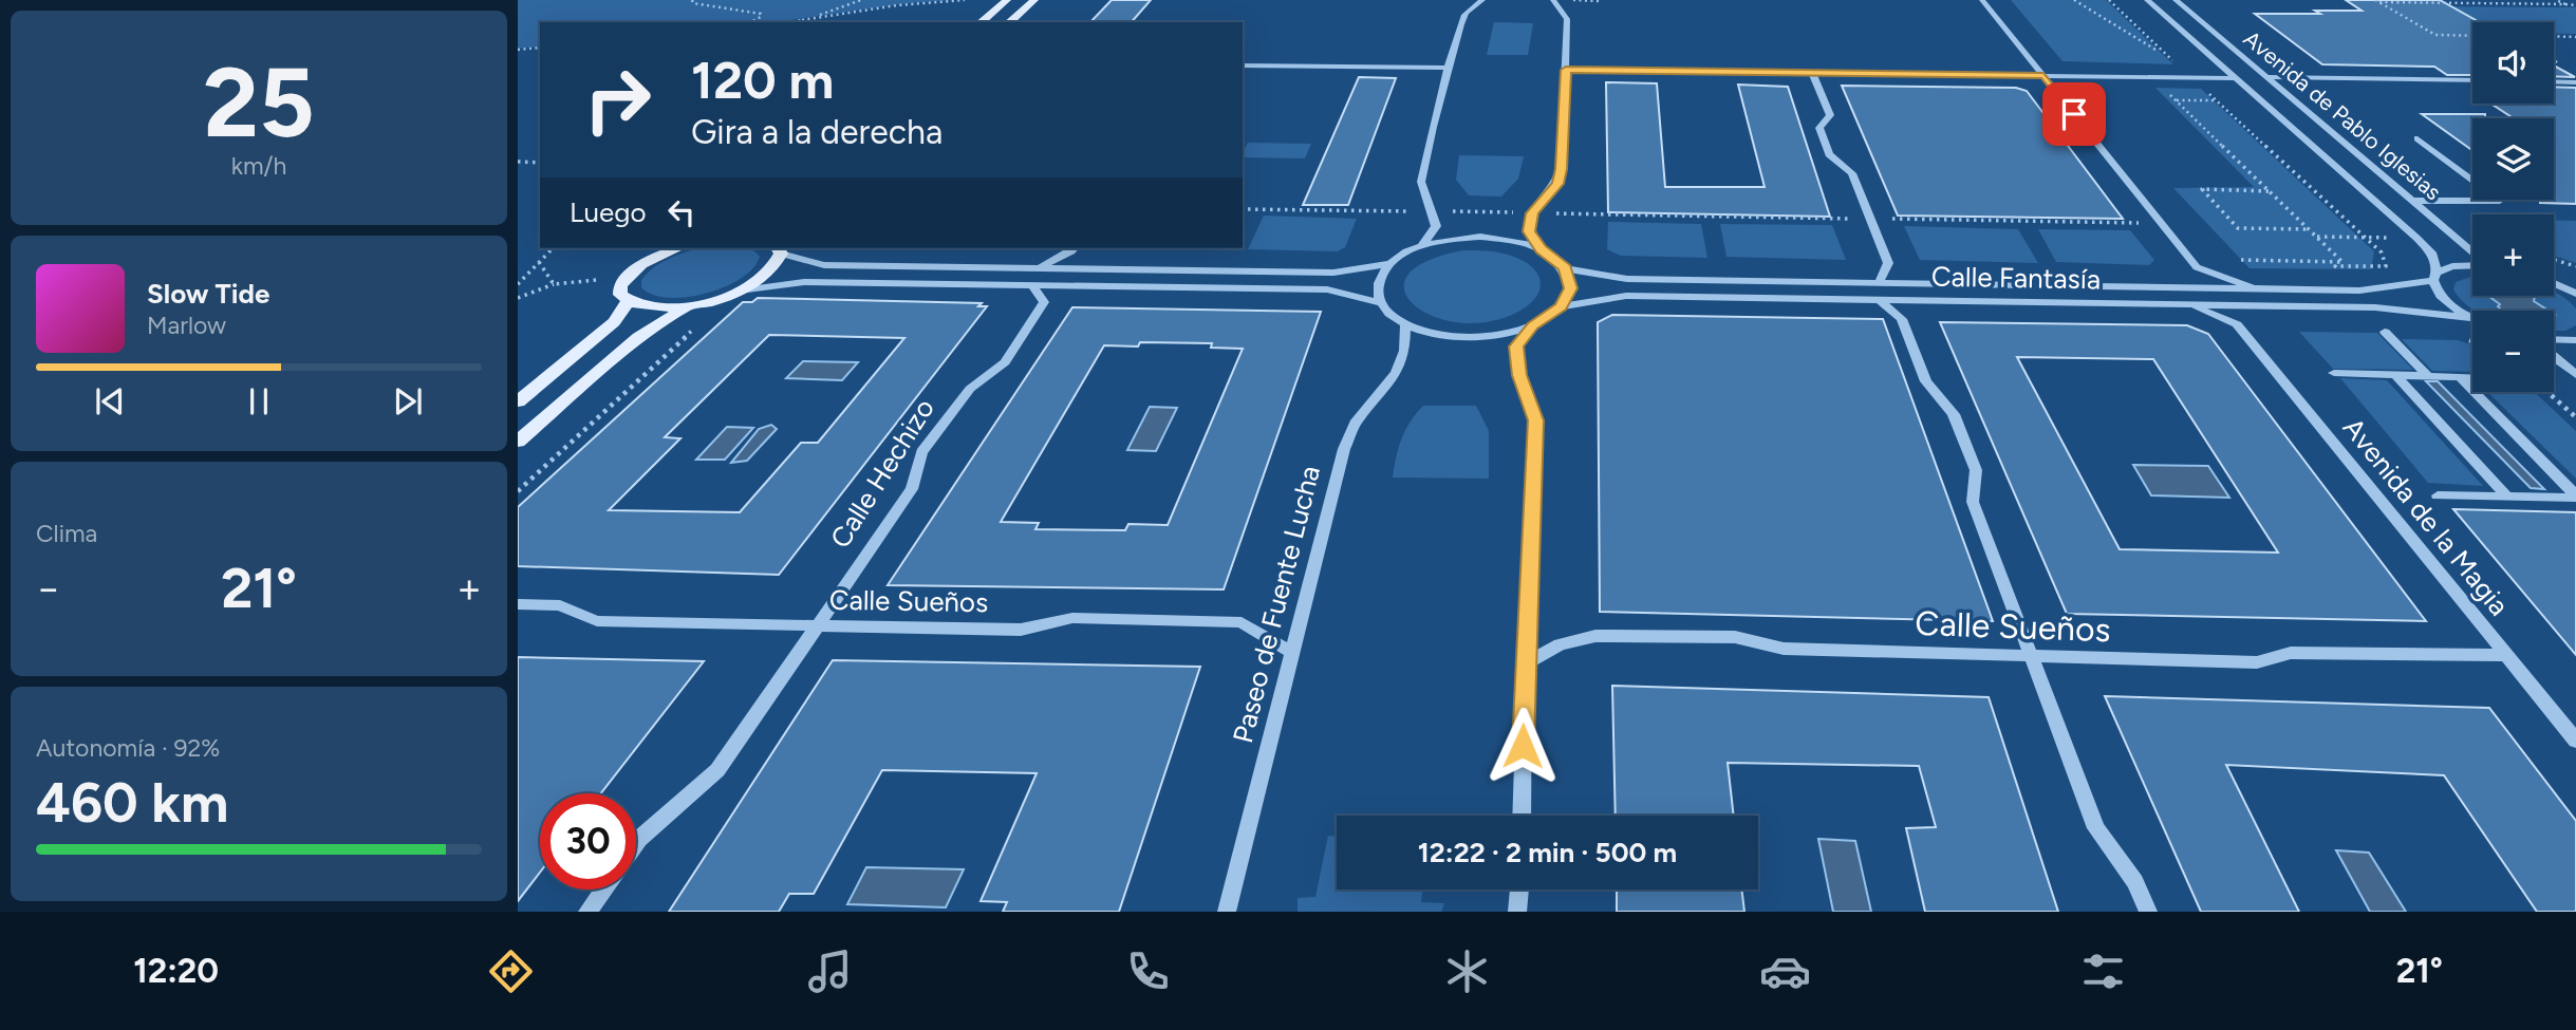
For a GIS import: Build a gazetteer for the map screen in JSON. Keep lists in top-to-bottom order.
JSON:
{
  "streets": {
    "street": [
      "Avenida de Pablo Iglesias",
      "Calle Fantasía",
      "Calle Hechizo",
      "Avenida de la Magia",
      "Calle Sueños",
      "Paseo de Fuente Lucha"
    ]
  },
  "crossings": [
    ["Avenida de Pablo Iglesias", "Calle Fantasía"],
    ["Calle Hechizo", "Calle Sueños"],
    ["Avenida de la Magia", "Calle Sueños"],
    ["Calle Sueños", "Paseo de Fuente Lucha"]
  ],
  "page": {
    "tile": [
      ["25", "km/h"],
      "Clima",
      ["Autonomía · 92%", "460 km"]
    ],
    "map_buttons": ["+", "−"],
    "turn": ["120 m", "Gira a la derecha"],
    "then": "Luego",
    "song": ["Slow Tide", "Marlow"],
    "heat": ["−", "21°", "+"],
    "limit": "30",
    "trip": "12:22 · 2 min · 500 m",
    "tabs": ["12:20", "21°"]
  }
}
